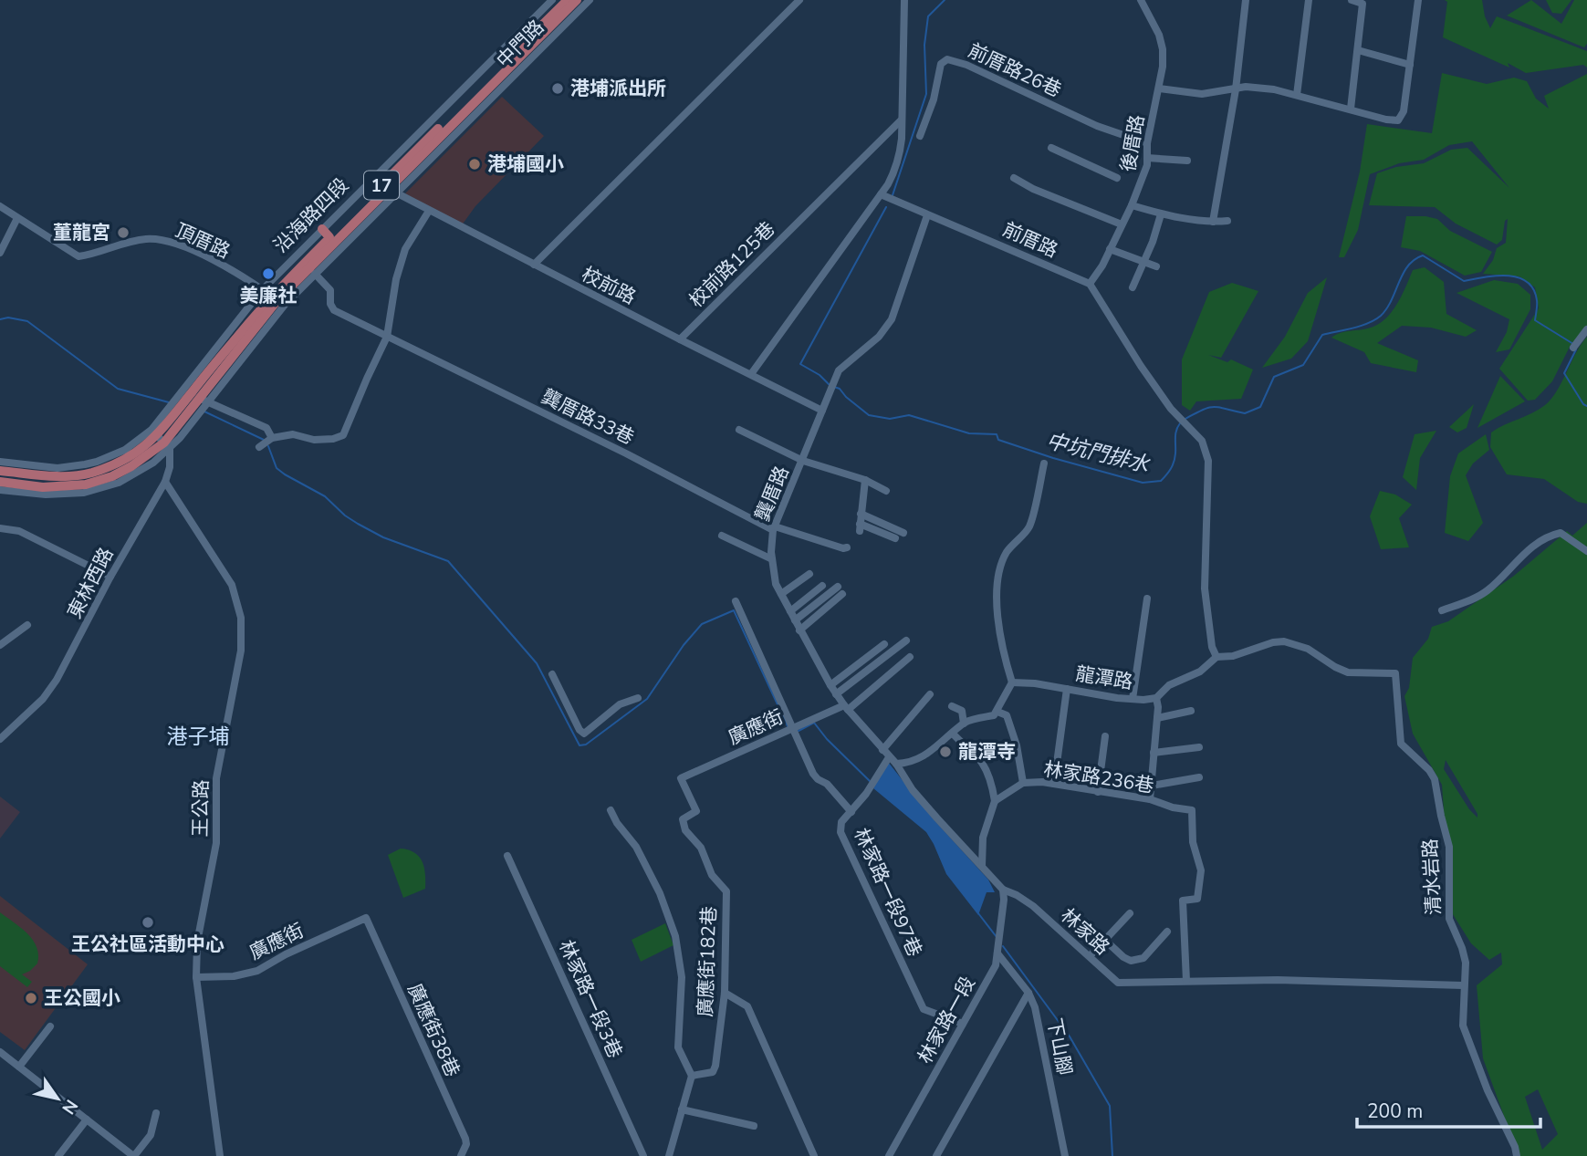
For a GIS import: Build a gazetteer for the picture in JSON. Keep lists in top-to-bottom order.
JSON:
{
  "streets": {
    "main road": ["中門路", "17", "沿海路四段"],
    "street": [
      "前厝路26巷",
      "後厝路",
      "前厝路",
      "頂厝路",
      "校前路125巷",
      "校前路",
      "龔厝路33巷",
      "龔厝路",
      "東林西路",
      "龍潭路",
      "廣應街",
      "林家路236巷",
      "王公路",
      "清水岩路",
      "林家路一段97巷",
      "林家路",
      "廣應街182巷",
      "林家路一段3巷",
      "林家路一段",
      "廣應街38巷",
      "下山腳"
    ]
  },
  "crossings": [
    ["中門路", "沿海路四段"],
    ["前厝路26巷", "後厝路"],
    ["後厝路", "前厝路"],
    ["17", "沿海路四段"],
    ["17", "東林西路"],
    ["沿海路四段", "頂厝路"],
    ["沿海路四段", "校前路"],
    ["沿海路四段", "龔厝路33巷"],
    ["前厝路", "龔厝路"],
    ["校前路125巷", "校前路"],
    ["校前路", "龔厝路"],
    ["龔厝路33巷", "龔厝路"],
    ["龔厝路", "林家路"],
    ["東林西路", "王公路"],
    ["龍潭路", "清水岩路"],
    ["廣應街", "王公路"],
    ["廣應街", "林家路"],
    ["廣應街", "廣應街182巷"],
    ["廣應街", "廣應街38巷"],
    ["林家路236巷", "林家路"],
    ["清水岩路", "林家路"],
    ["林家路一段97巷", "林家路"],
    ["林家路一段97巷", "林家路一段"],
    ["林家路", "林家路一段"],
    ["林家路一段", "下山腳"]
  ],
  "districts": ["港子埔"],
  "water": ["中坑門排水"],
  "places": [
    "港埔派出所",
    "港埔國小",
    "董龍宮",
    "美廉社",
    "龍潭寺",
    "王公社區活動中心",
    "王公國小"
  ],
  "scale_bar": "200 m",
  "north": "bottom right"
}
